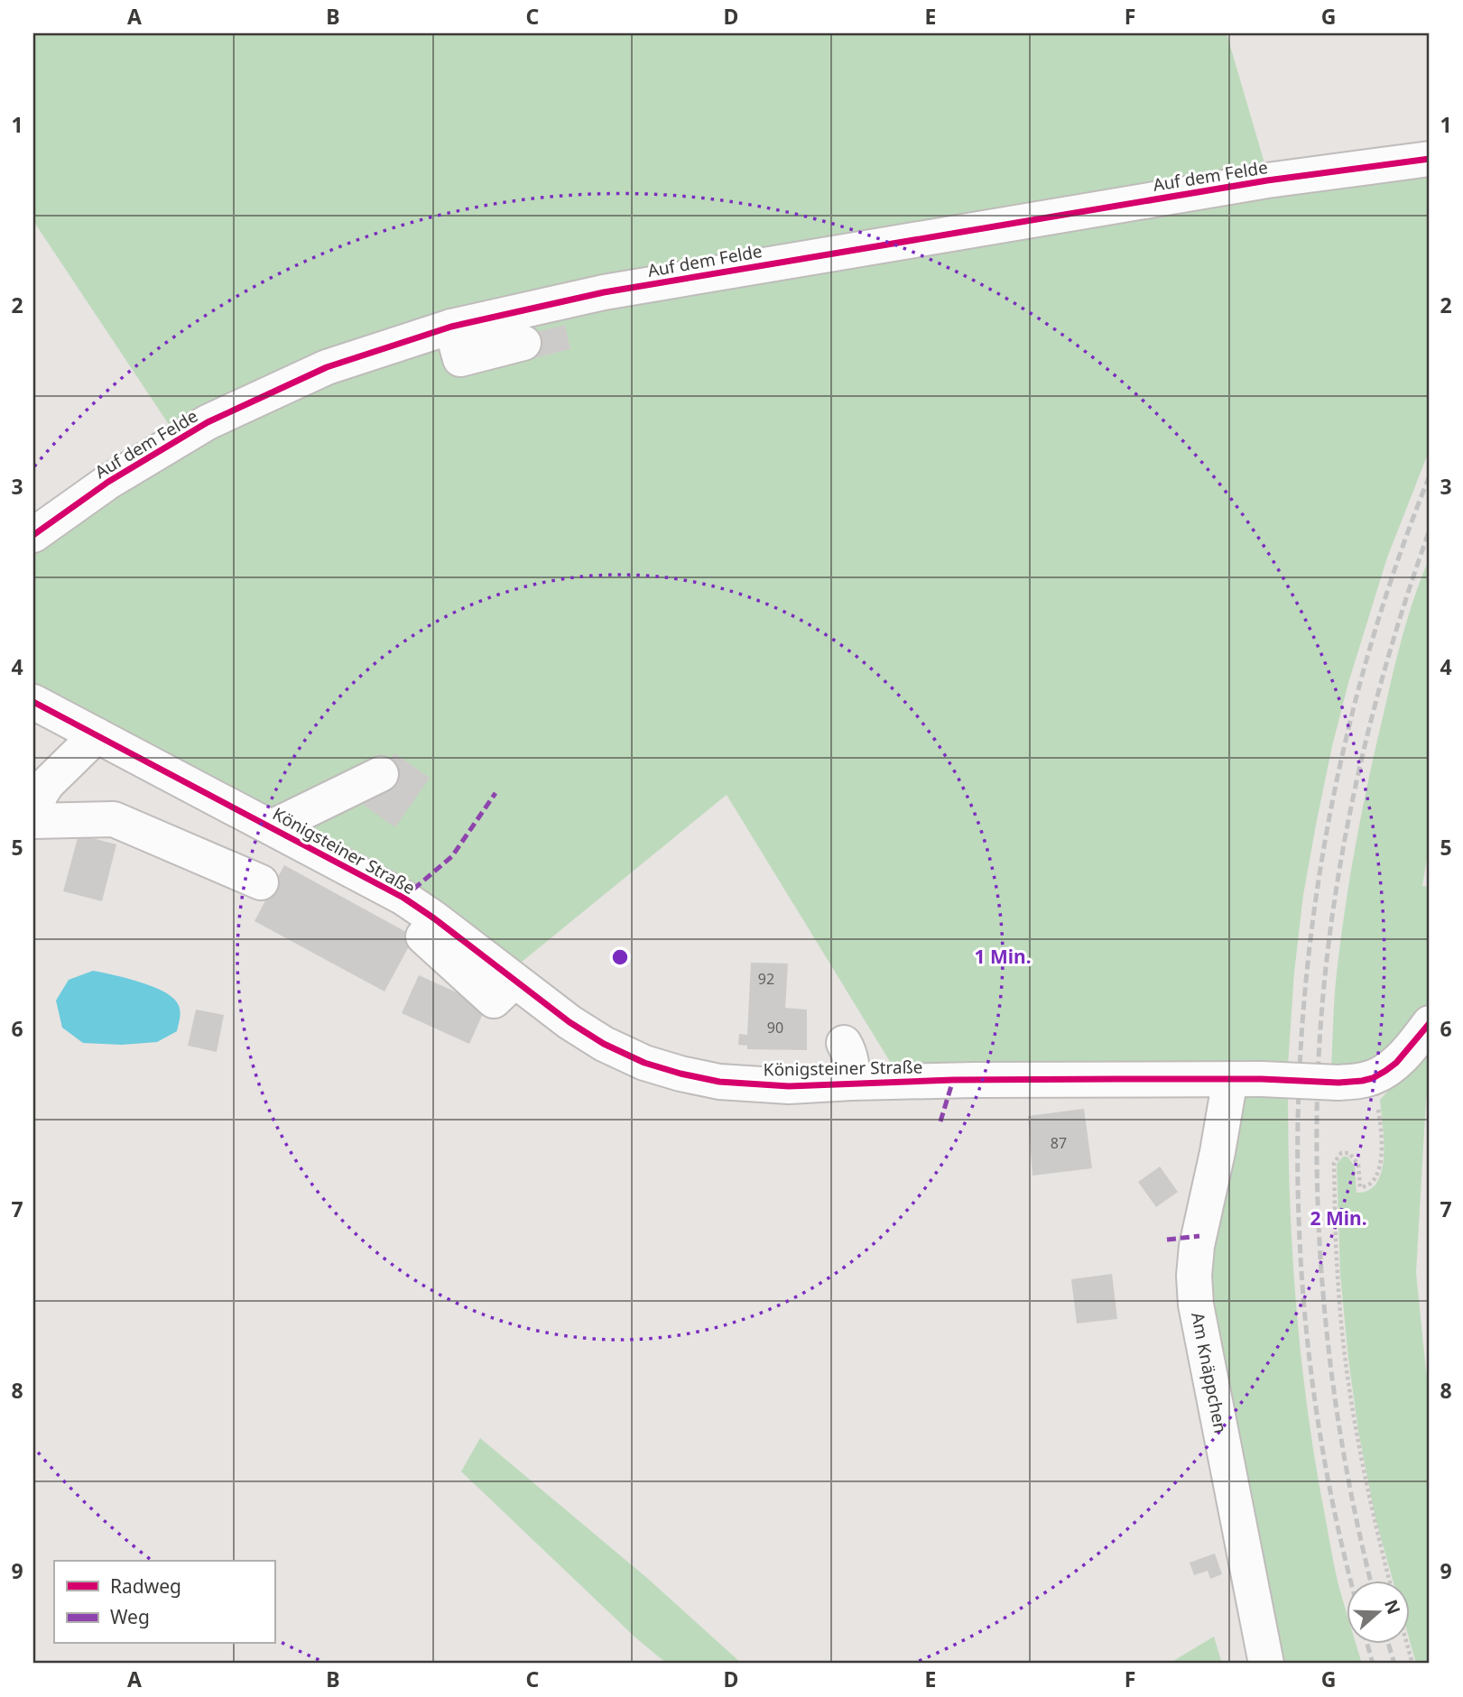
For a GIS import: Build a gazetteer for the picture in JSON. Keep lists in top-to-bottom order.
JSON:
{
  "streets": {
    "street": ["Auf dem Felde", "Königsteiner Straße", "Am Knäppchen"]
  },
  "crossings": [
    ["Königsteiner Straße", "Am Knäppchen"]
  ],
  "house_numbers": ["92", "90", "87"],
  "legend": ["Radweg", "Weg"],
  "north": "right",
  "grid": {
    "columns": [
      "A",
      "B",
      "C",
      "D",
      "E",
      "F",
      "G"
    ],
    "rows": [
      "1",
      "2",
      "3",
      "4",
      "5",
      "6",
      "7",
      "8",
      "9"
    ]
  },
  "rings": ["1 Min.", "2 Min."]
}
